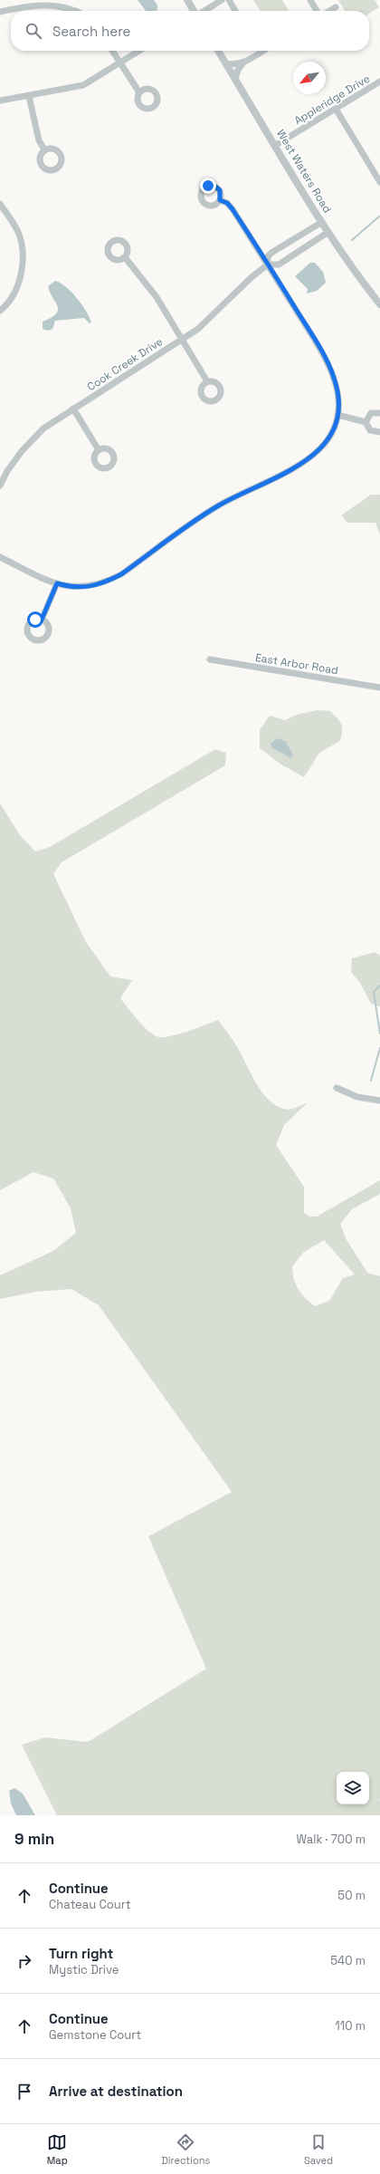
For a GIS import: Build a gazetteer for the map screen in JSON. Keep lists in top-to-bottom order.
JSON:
{
  "streets": {
    "street": [
      "Appleridge Drive",
      "West Waters Road",
      "Cook Creek Drive",
      "East Arbor Road"
    ]
  },
  "crossings": [
    ["Appleridge Drive", "West Waters Road"],
    ["West Waters Road", "Cook Creek Drive"]
  ],
  "north": "bottom left",
  "page": {
    "search": "Search here",
    "heading": ["9 min", "Walk · 700 m"],
    "list": [
      ["Continue", "Chateau Court", "50 m"],
      ["Turn right", "Mystic Drive", "540 m"],
      ["Continue", "Gemstone Court", "110 m"],
      "Arrive at destination"
    ],
    "nav": ["Map", "Directions", "Saved"]
  }
}
